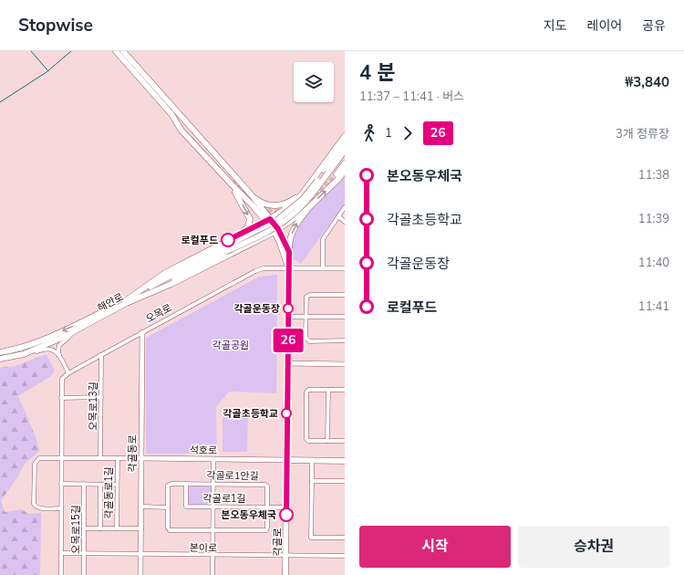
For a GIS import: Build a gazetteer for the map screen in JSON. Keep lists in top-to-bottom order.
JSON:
{
  "streets": {
    "main road": ["해안로", "석호로", "각골로"],
    "street": [
      "오목로",
      "오목로13길",
      "각골동로",
      "각골로1안길",
      "각골동로1길",
      "각골로1길",
      "오목로15길",
      "본이로"
    ]
  },
  "crossings": [
    ["오목로", "오목로13길"],
    ["오목로", "각골동로"],
    ["오목로", "각골로"],
    ["오목로13길", "석호로"],
    ["석호로", "각골동로"],
    ["석호로", "각골동로1길"],
    ["석호로", "각골로"],
    ["각골동로", "각골동로1길"],
    ["각골동로", "본이로"],
    ["각골로1안길", "각골로1길"],
    ["각골동로1길", "오목로15길"],
    ["각골로1길", "각골로"],
    ["오목로15길", "본이로"],
    ["각골로", "본이로"]
  ],
  "parks": ["각골공원"],
  "places": [
    "로컬푸드",
    "각골운동장",
    "각골초등학교",
    "본오동우체국"
  ],
  "lines": ["bus line 26"],
  "page": {
    "header": "Stopwise",
    "nav": ["지도", "레이어", "공유"],
    "on_map": "26",
    "heading": ["4 분", "11:37 – 11:41 · 버스", "₩3,840"],
    "legs": ["1", "26", "3개 정류장"],
    "list": [
      {
        "name": "본오동우체국",
        "value": "11:38"
      },
      {
        "name": "각골초등학교",
        "value": "11:39"
      },
      {
        "name": "각골운동장",
        "value": "11:40"
      },
      {
        "name": "로컬푸드",
        "value": "11:41"
      }
    ],
    "buttons": ["시작", "승차권"]
  }
}
